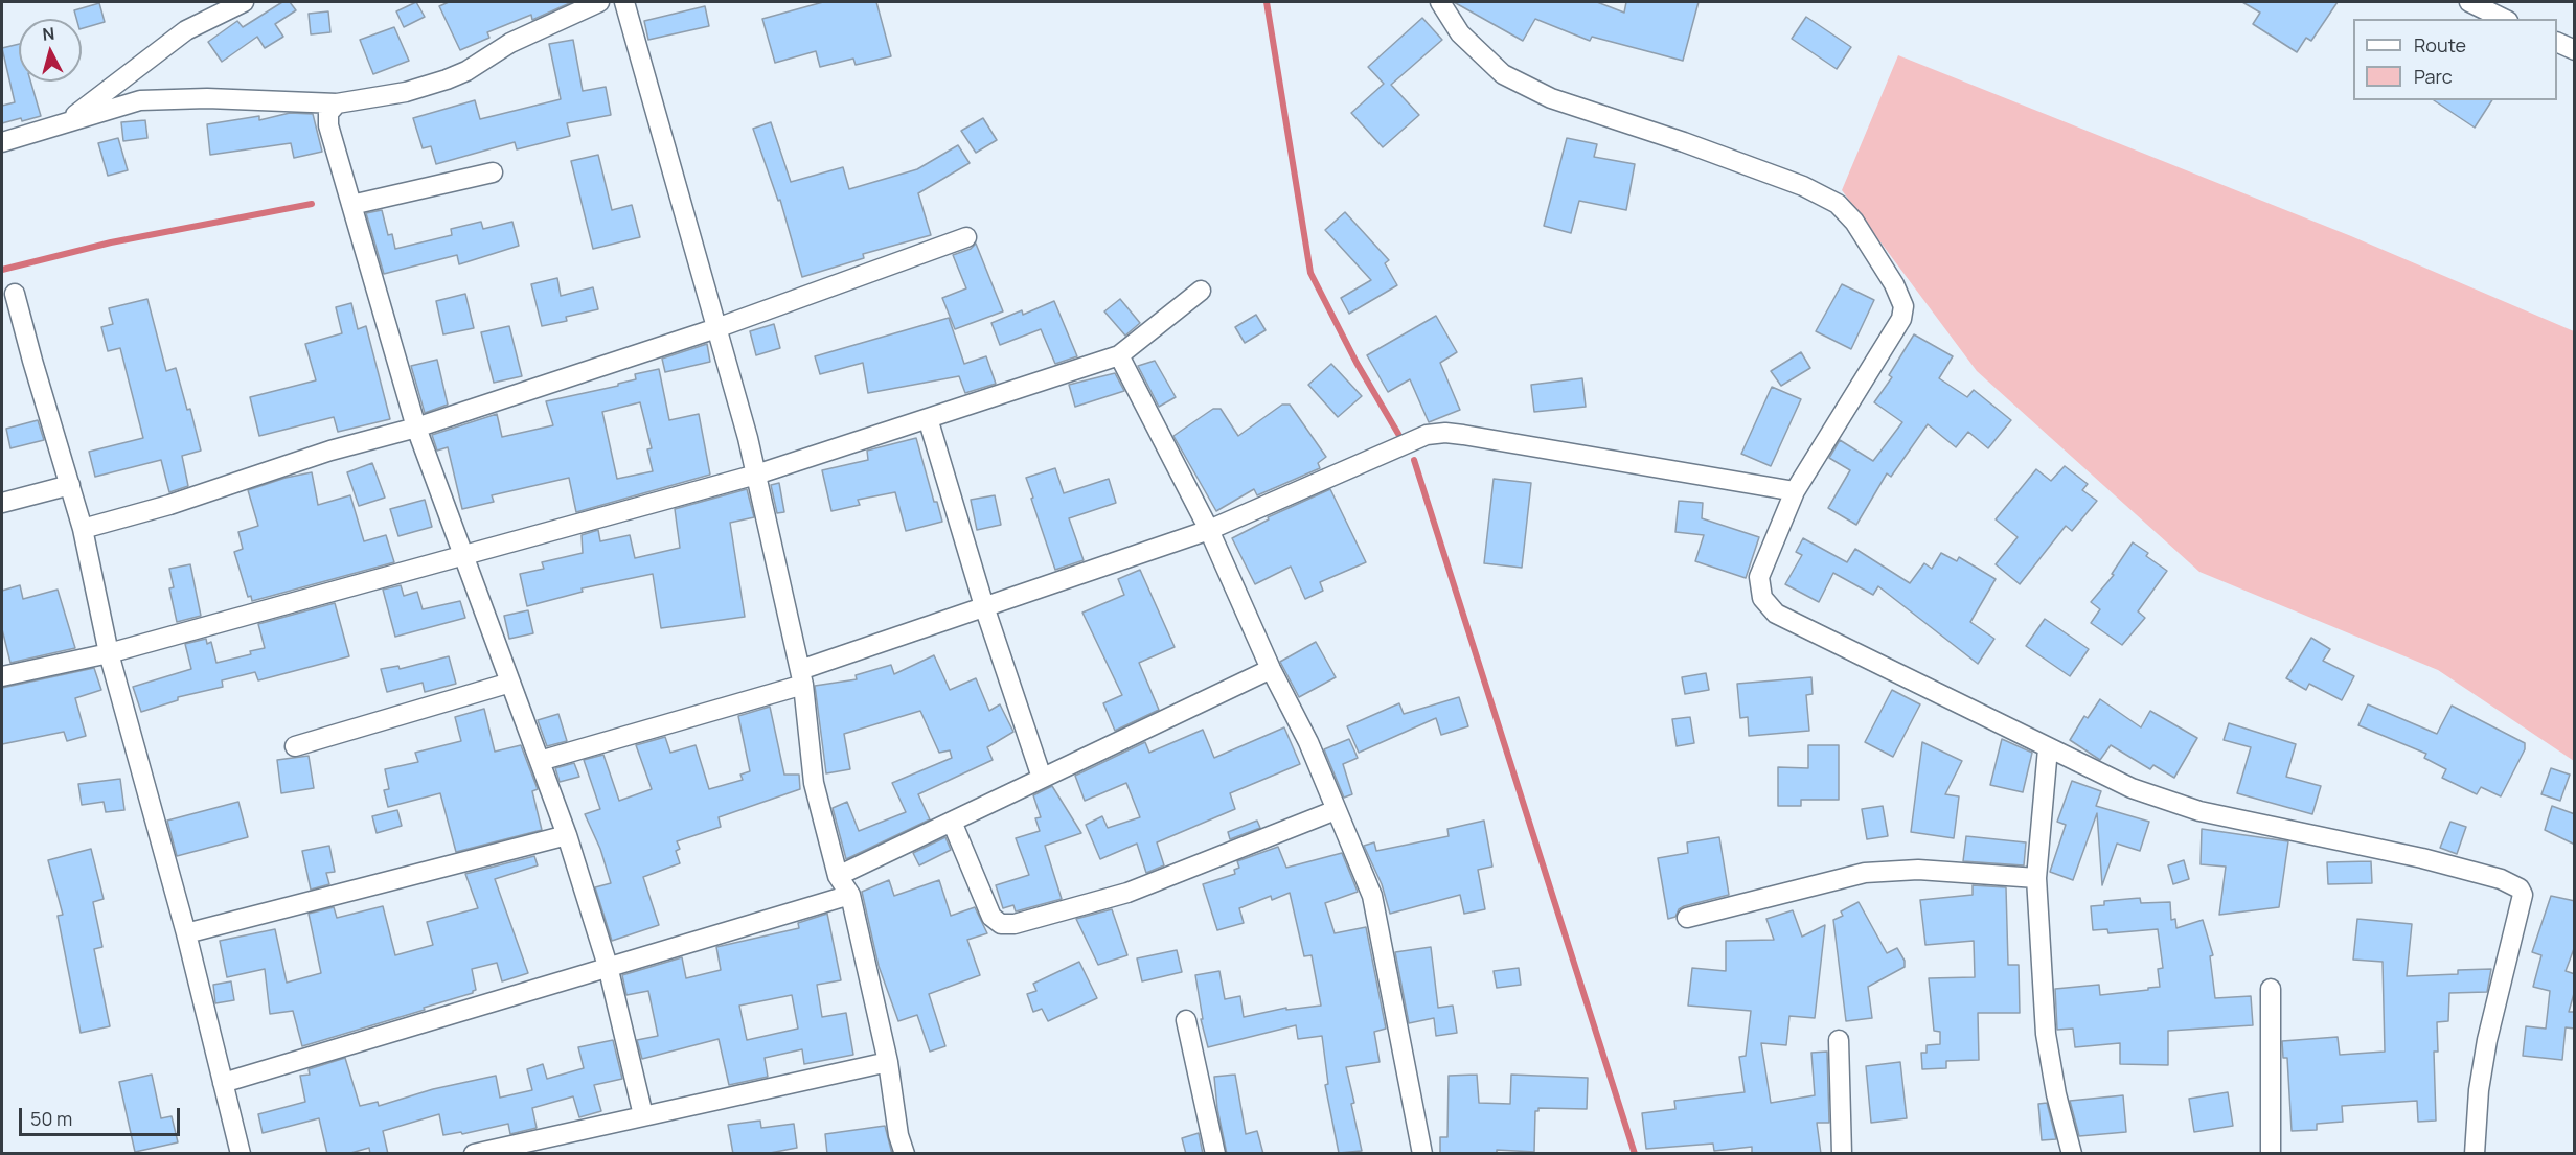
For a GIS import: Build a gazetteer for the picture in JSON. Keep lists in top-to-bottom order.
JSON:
{
  "legend": ["Route", "Parc"],
  "scale_bar": "50 m",
  "north": "top"
}
